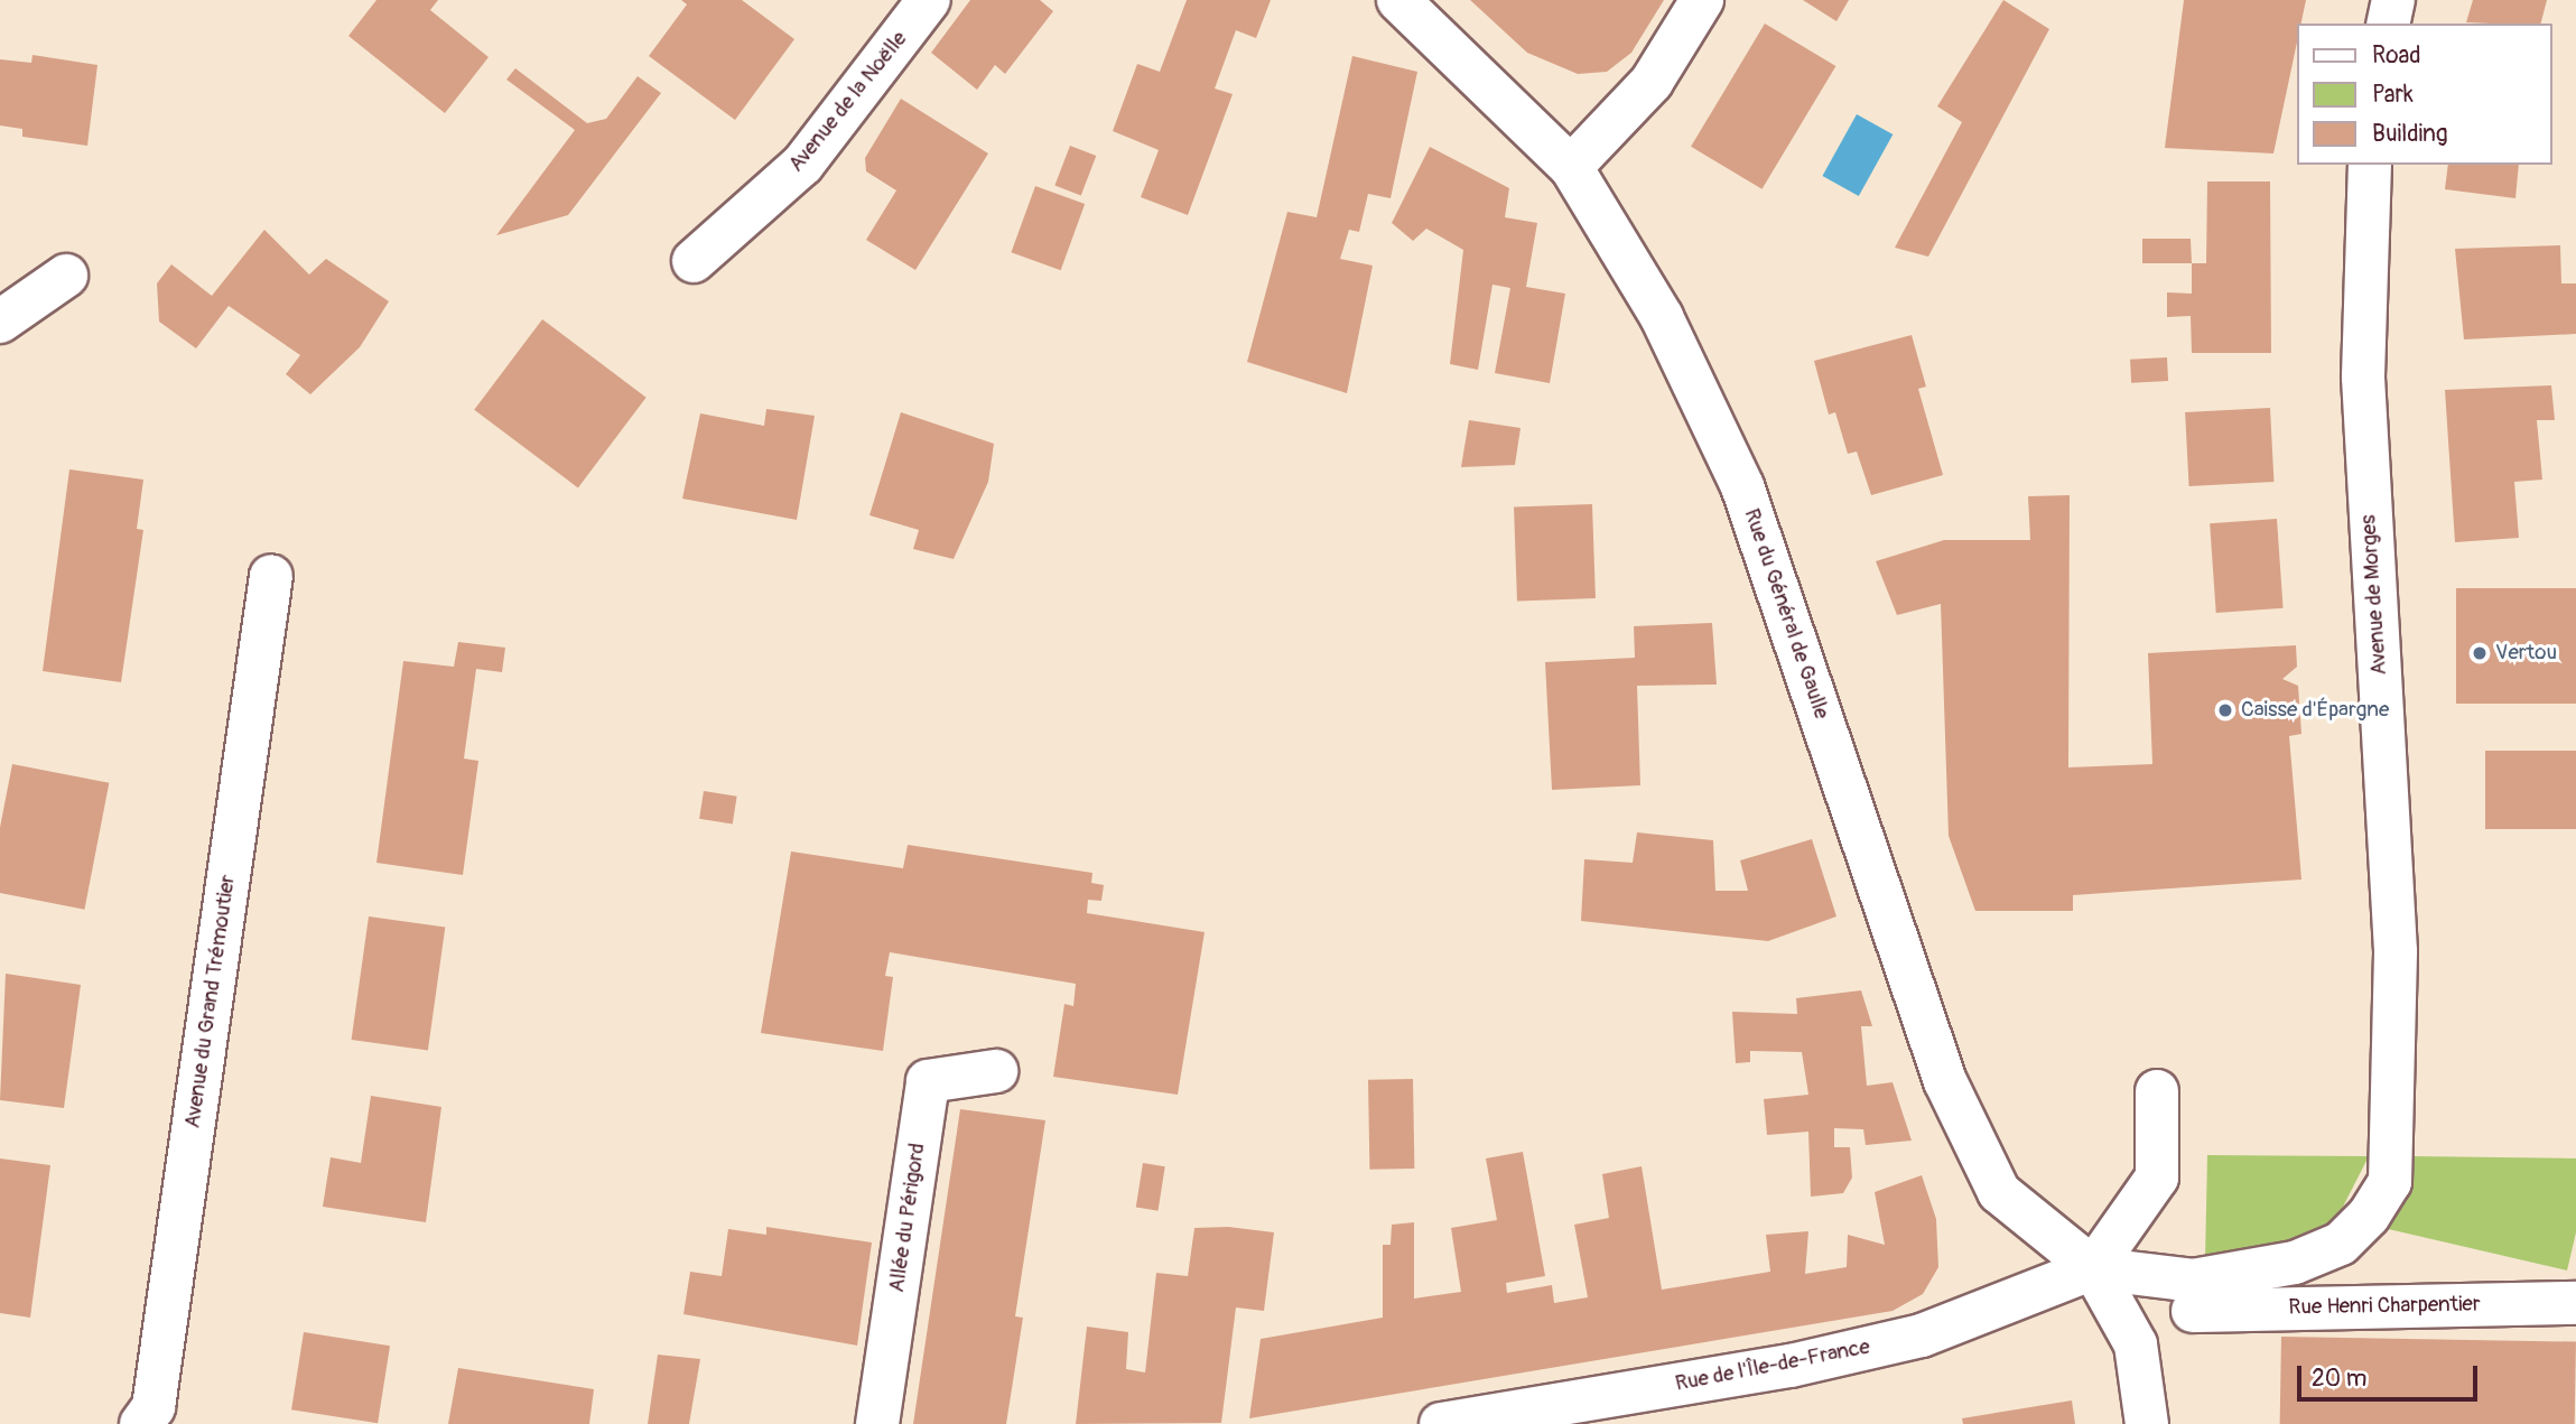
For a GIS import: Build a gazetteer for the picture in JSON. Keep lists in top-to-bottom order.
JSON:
{
  "streets": {
    "street": [
      "Avenue de la Noëlle",
      "Avenue de Morges",
      "Rue du Général de Gaulle",
      "Avenue du Grand Trémoutier",
      "Allée du Périgord",
      "Rue Henri Charpentier",
      "Rue de l'Île-de-France"
    ]
  },
  "crossings": [
    ["Avenue de Morges", "Rue Henri Charpentier"],
    ["Rue du Général de Gaulle", "Rue Henri Charpentier"],
    ["Rue du Général de Gaulle", "Rue de l'Île-de-France"],
    ["Rue Henri Charpentier", "Rue de l'Île-de-France"]
  ],
  "places": ["Vertou", "Caisse d'Épargne"],
  "legend": ["Road", "Park", "Building"],
  "scale_bar": "20 m"
}
